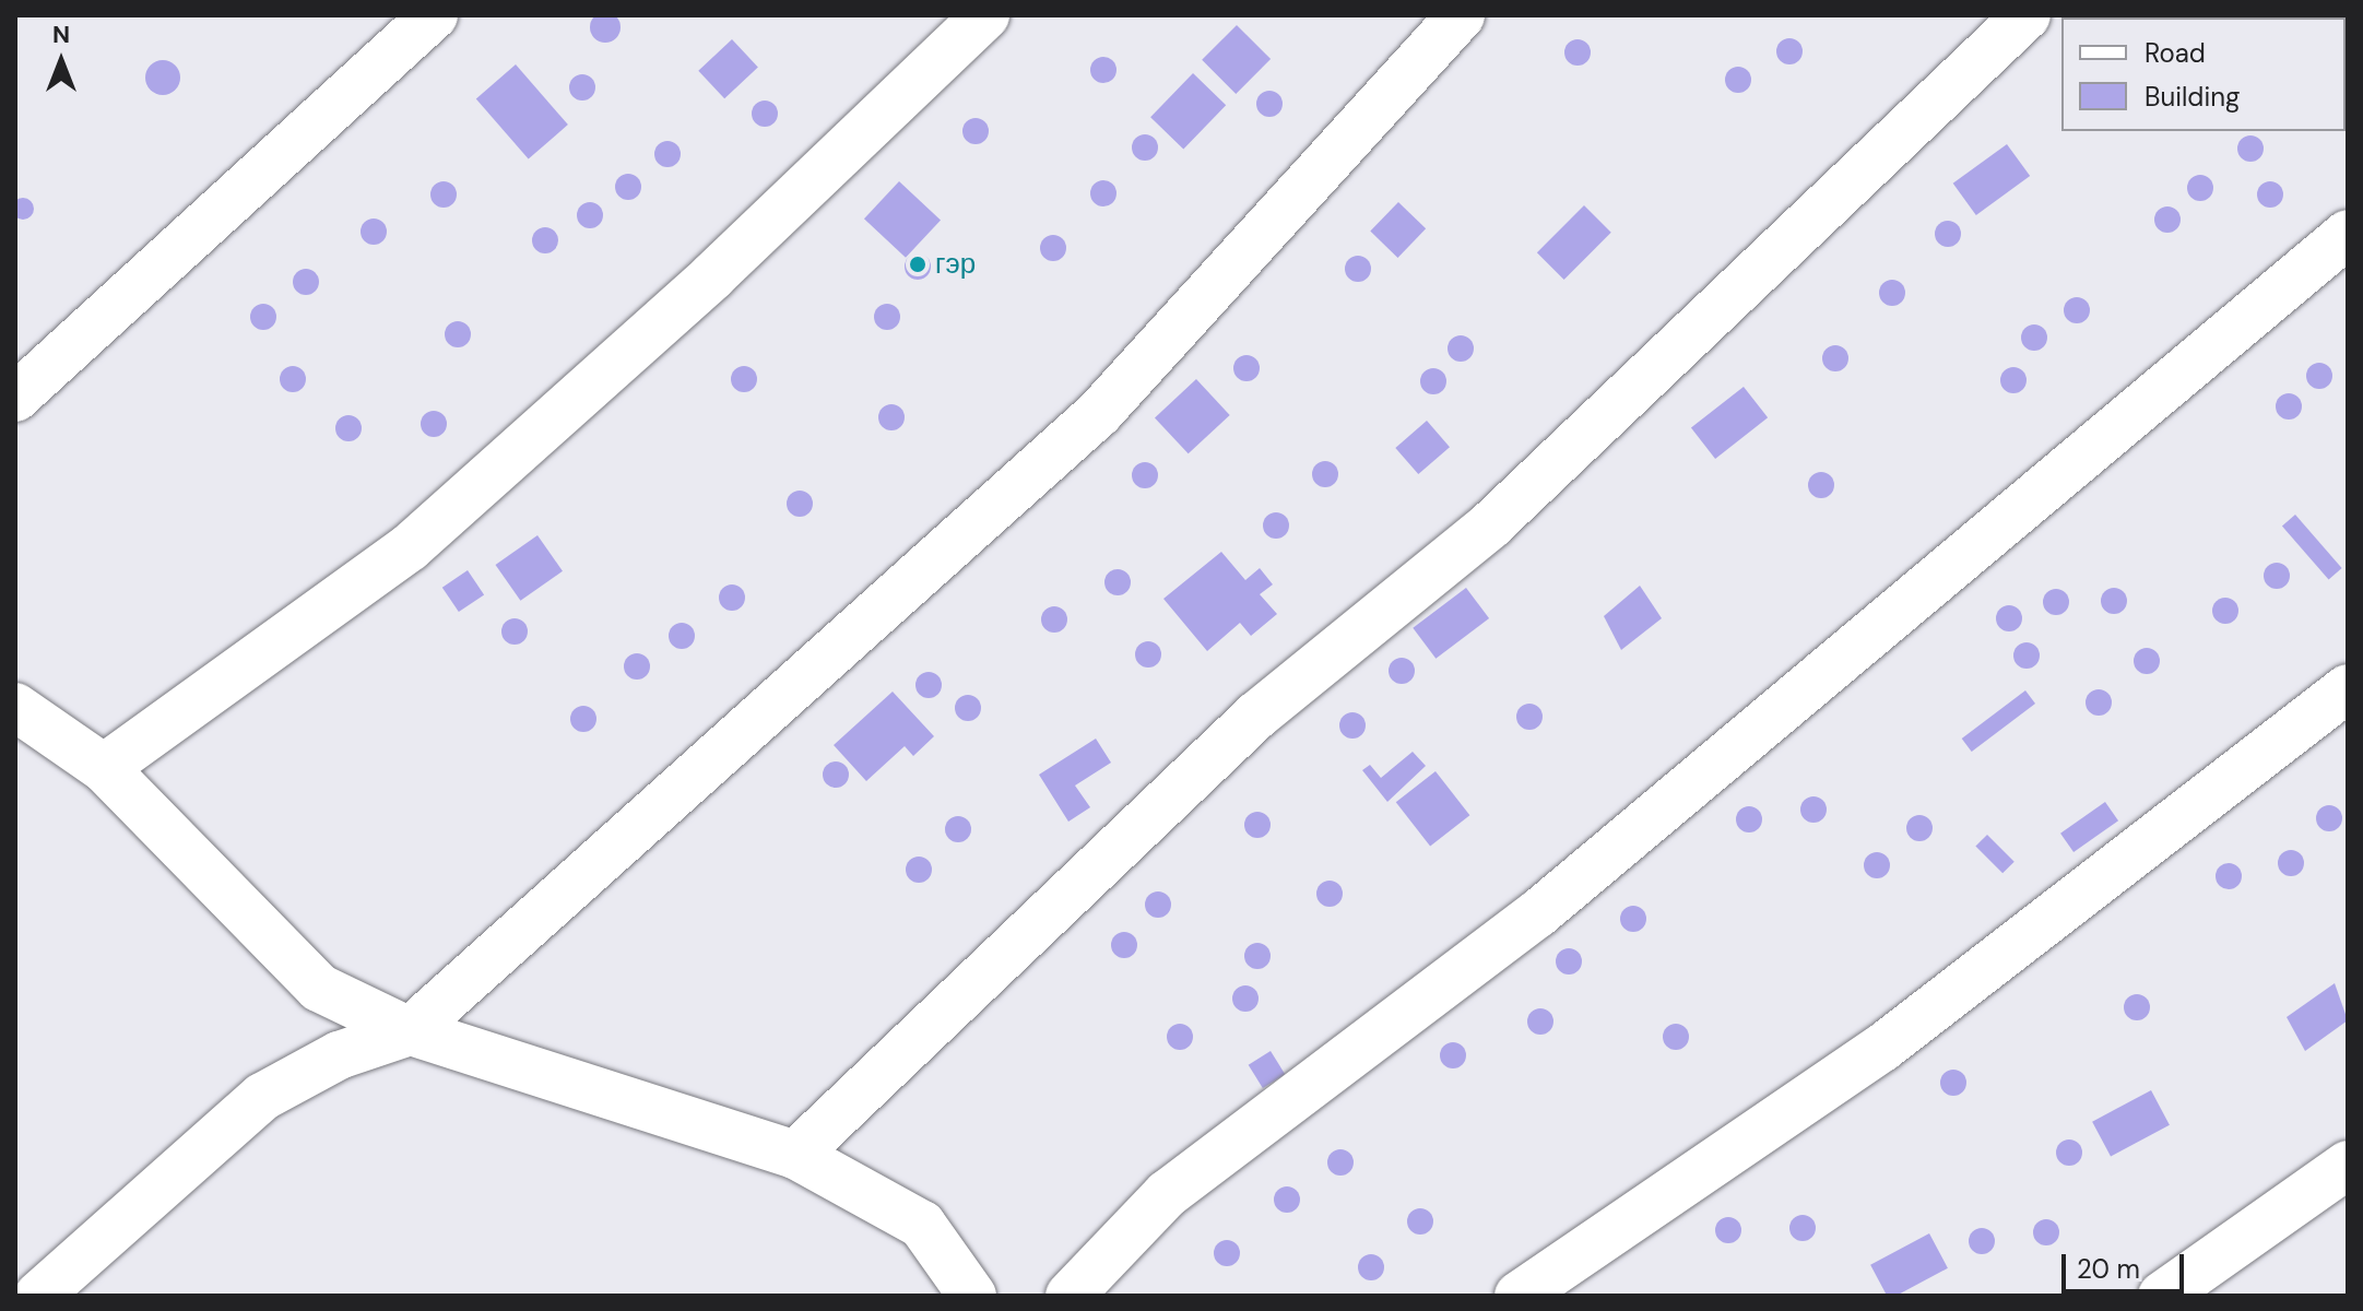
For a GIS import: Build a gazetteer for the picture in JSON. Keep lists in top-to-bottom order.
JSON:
{
  "places": ["гэр"],
  "legend": ["Road", "Building"],
  "scale_bar": "20 m",
  "north": "top"
}
